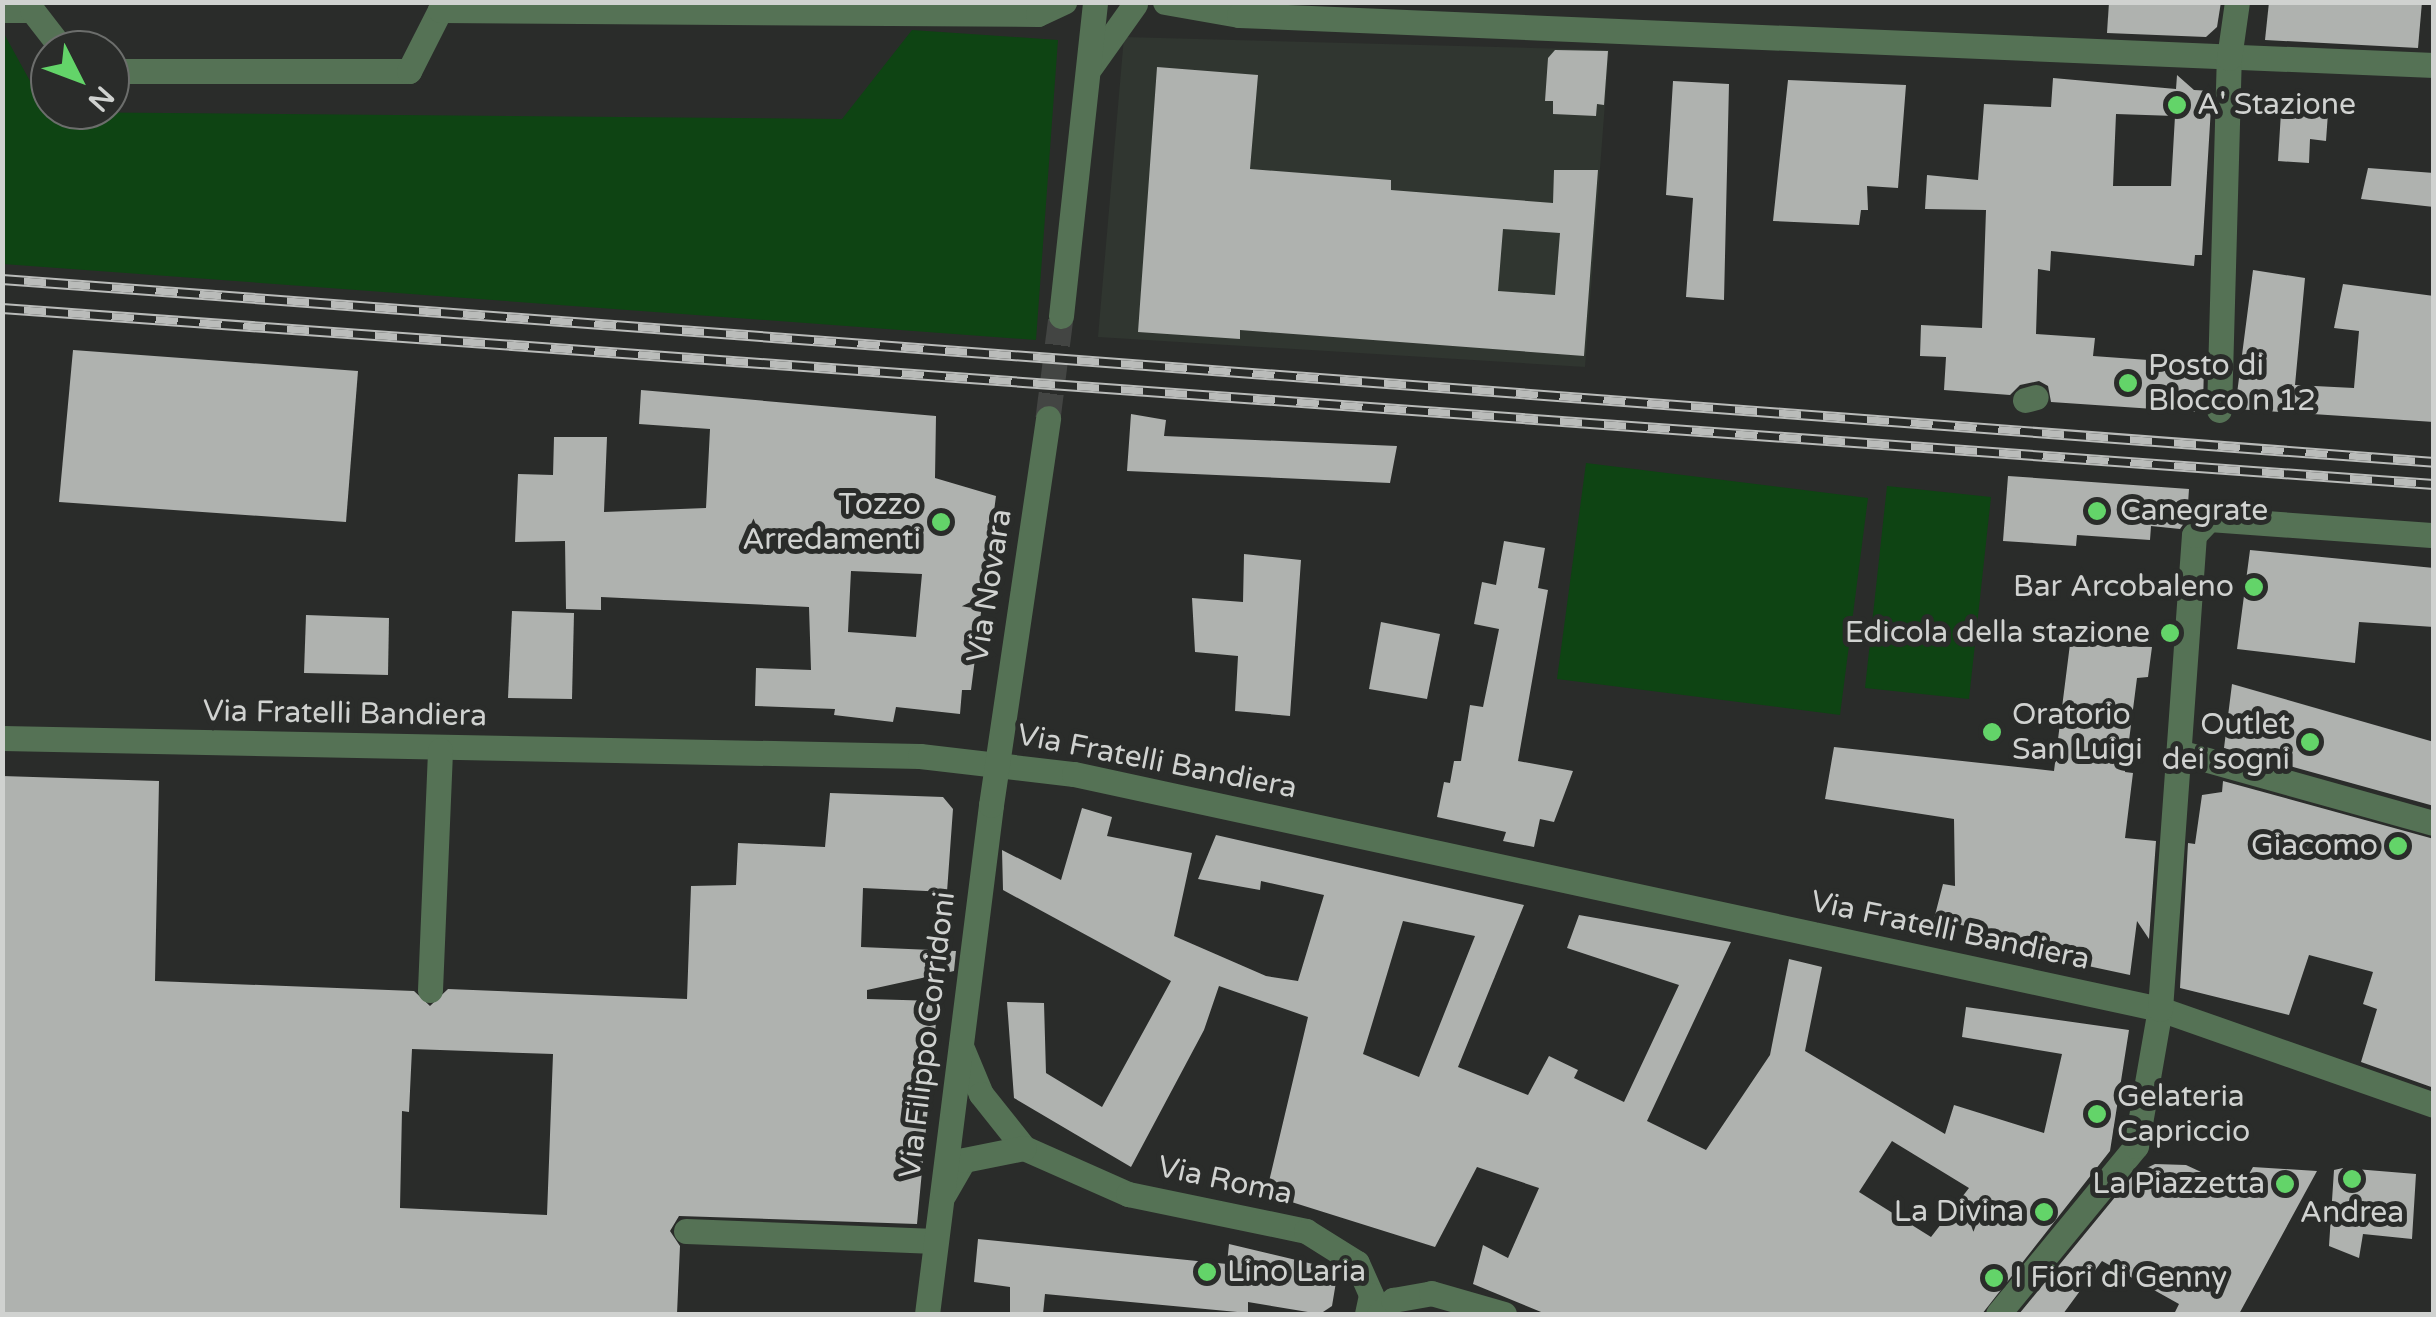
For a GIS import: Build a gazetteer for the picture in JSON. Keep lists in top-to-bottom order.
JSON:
{
  "streets": {
    "street": [
      "Via Novara",
      "Via Fratelli Bandiera",
      "Via Filippo Corridoni",
      "Via Roma"
    ]
  },
  "crossings": [
    ["Via Novara", "Via Fratelli Bandiera"],
    ["Via Novara", "Via Filippo Corridoni"],
    ["Via Fratelli Bandiera", "Via Filippo Corridoni"],
    ["Via Filippo Corridoni", "Via Roma"]
  ],
  "places": [
    "A' Stazione",
    "Posto di Blocco n 12",
    "Canegrate",
    "Tozzo Arredamenti",
    "Bar Arcobaleno",
    "Edicola della stazione",
    "Oratorio San Luigi",
    "Outlet dei sogni",
    "Giacomo",
    "Gelateria Capriccio",
    "Andrea",
    "La Piazzetta",
    "La Divina",
    "Lino Laria",
    "I Fiori di Genny"
  ],
  "north": "bottom right"
}
